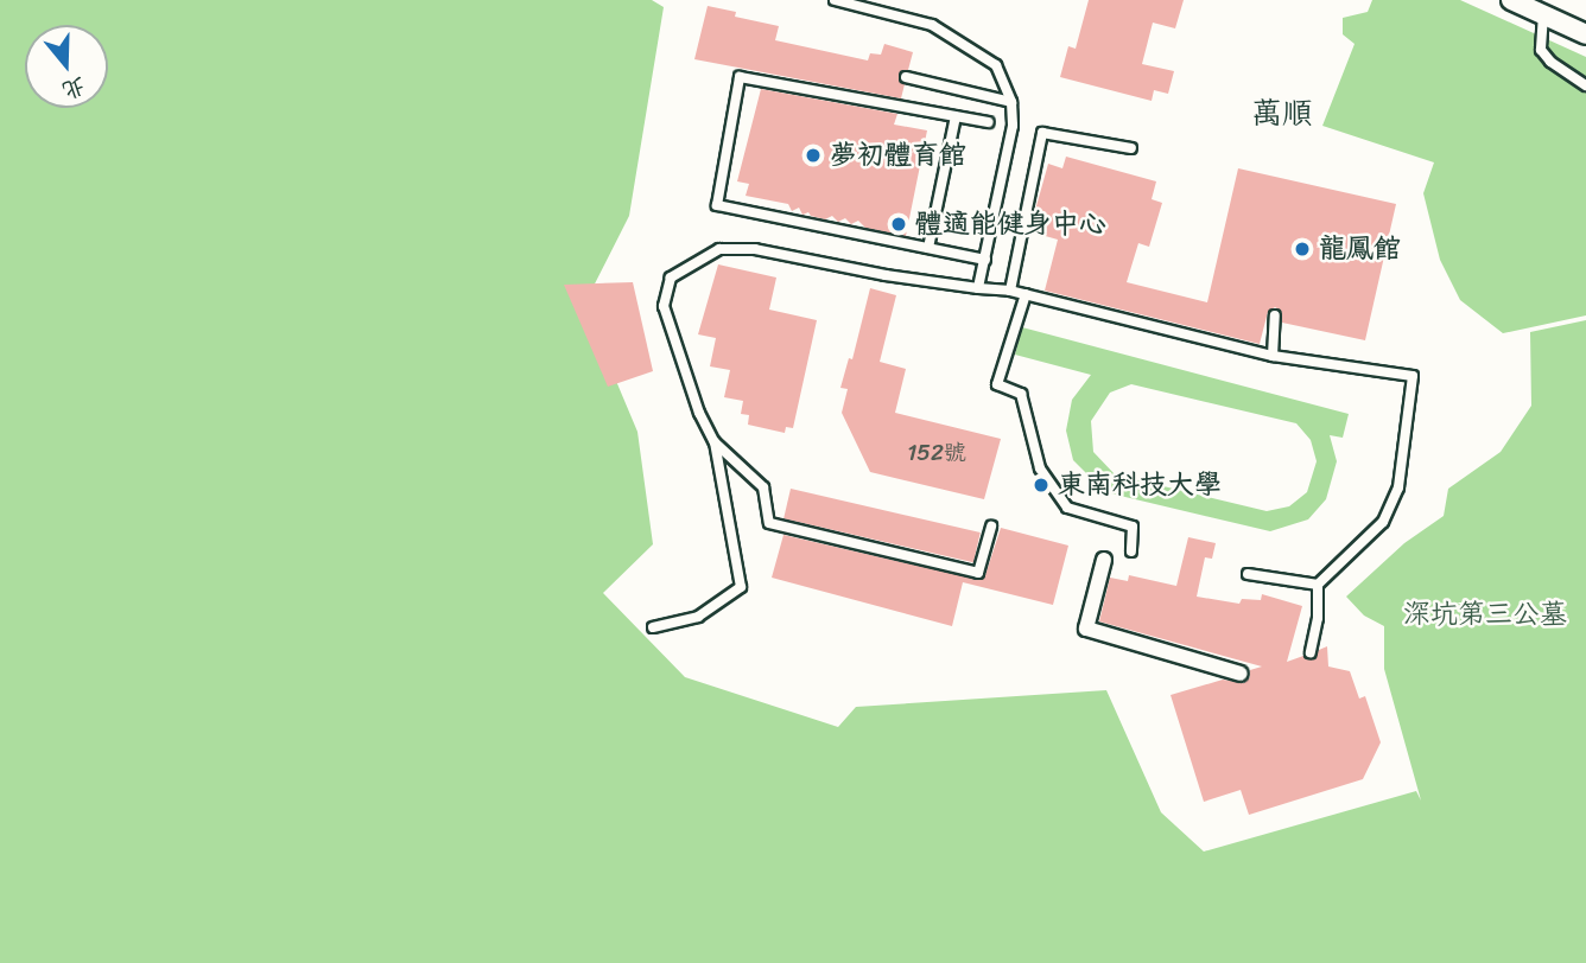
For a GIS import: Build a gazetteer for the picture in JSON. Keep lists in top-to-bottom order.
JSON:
{
  "districts": ["萬順"],
  "parks": ["深坑第三公墓"],
  "places": [
    "夢初體育館",
    "體適能健身中心",
    "龍鳳館",
    "東南科技大學"
  ],
  "house_numbers": ["152號"],
  "north": "bottom"
}
